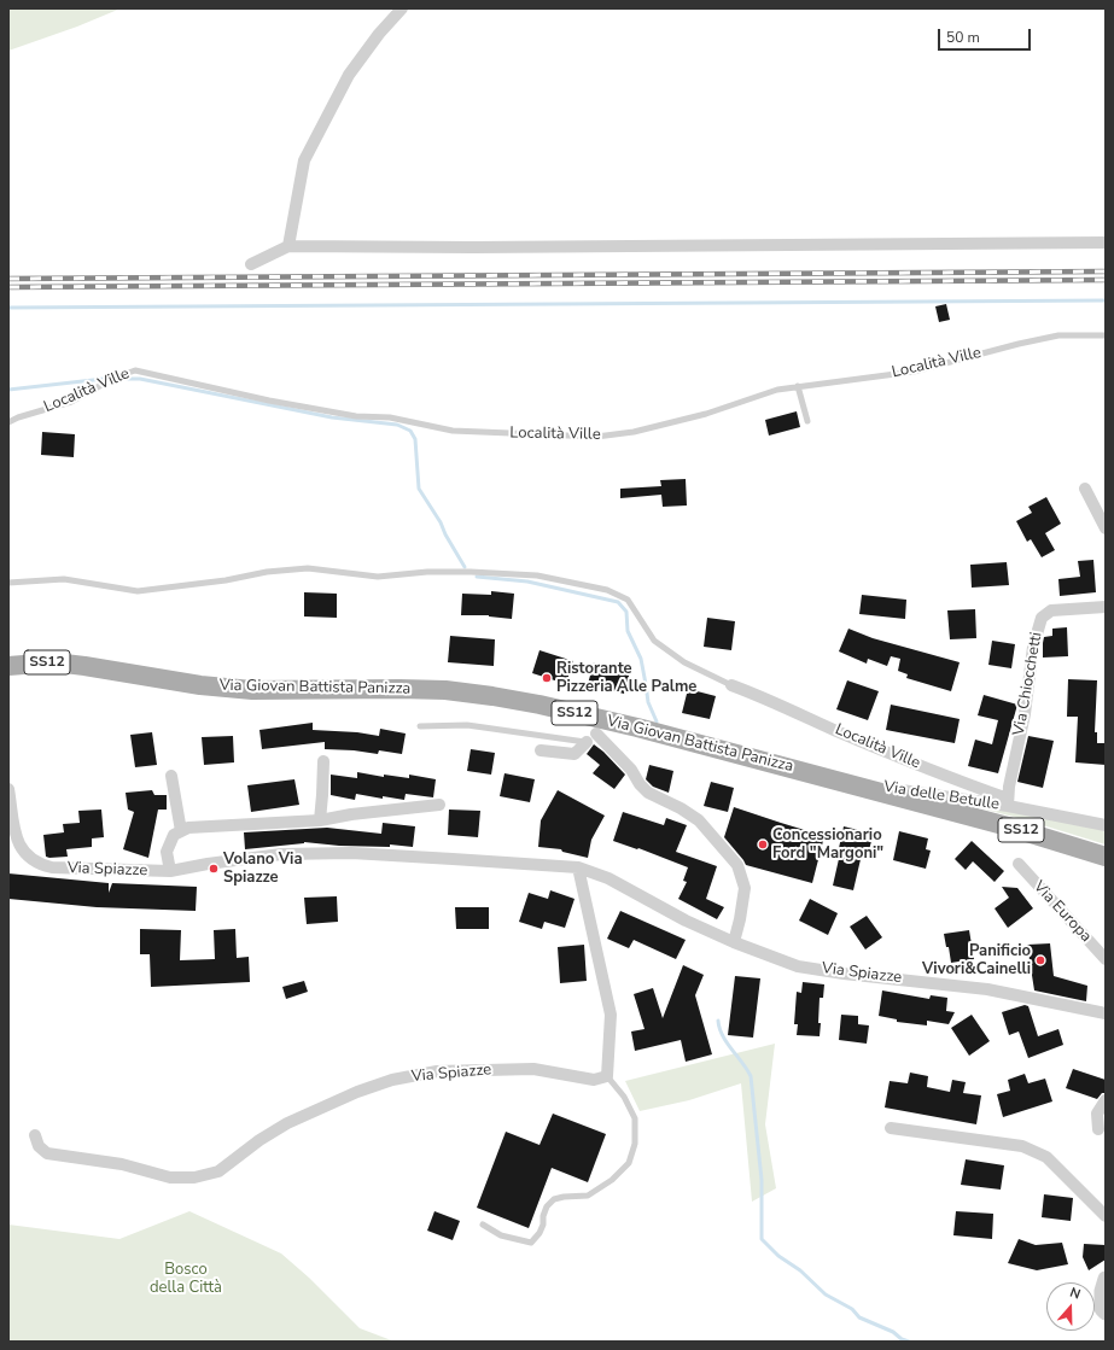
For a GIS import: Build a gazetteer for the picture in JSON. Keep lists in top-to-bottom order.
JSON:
{
  "streets": {
    "main road": ["SS12", "Via Giovan Battista Panizza"],
    "street": [
      "Località Ville",
      "Via Chiocchetti",
      "Via delle Betulle",
      "Via Spiazze",
      "Via Europa"
    ]
  },
  "crossings": [
    ["Località Ville", "Via Chiocchetti"],
    ["Località Ville", "Via delle Betulle"],
    ["Via Chiocchetti", "Via delle Betulle"],
    ["Via Giovan Battista Panizza", "Via delle Betulle"]
  ],
  "parks": ["Bosco della Città"],
  "places": [
    "Ristorante Pizzeria Alle Palme",
    "Concessionario Ford \"Margoni\"",
    "Volano Via Spiazze",
    "Panificio Vivori&Cainelli"
  ],
  "scale_bar": "50 m",
  "north": "top"
}
